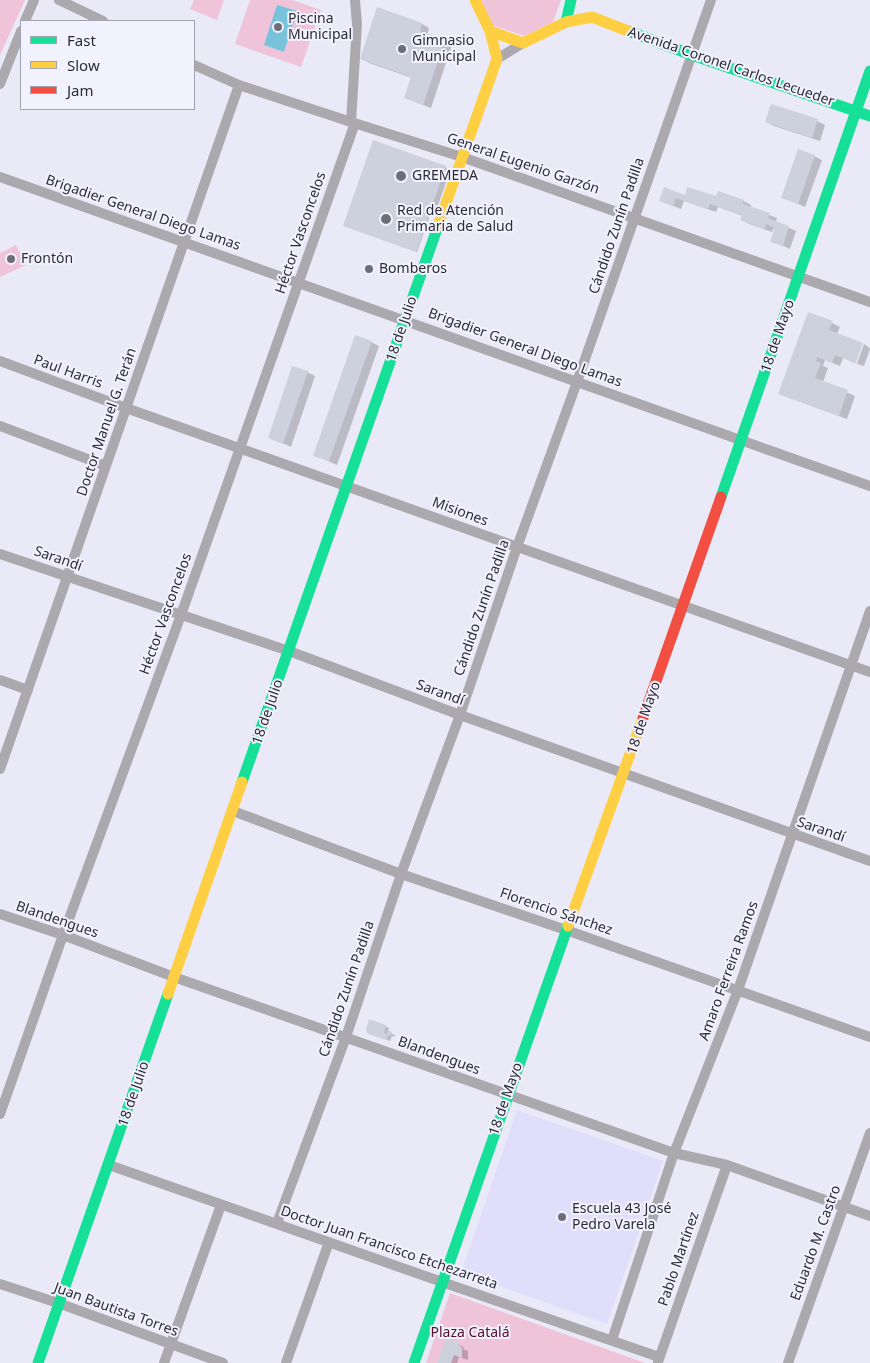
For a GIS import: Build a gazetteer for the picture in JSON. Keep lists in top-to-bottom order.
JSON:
{
  "streets": {
    "street": [
      "Avenida Coronel Carlos Lecueder",
      "General Eugenio Garzón",
      "Brigadier General Diego Lamas",
      "Cándido Zunín Padilla",
      "Héctor Vasconcelos",
      "18 de Julio",
      "18 de Mayo",
      "Paul Harris",
      "Doctor Manuel G. Terán",
      "Misiones",
      "Sarandí",
      "Florencio Sánchez",
      "Blandengues",
      "Amaro Ferreira Ramos",
      "Eduardo M. Castro",
      "Doctor Juan Francisco Etchezarreta",
      "Pablo Martínez",
      "Juan Bautista Torres"
    ]
  },
  "crossings": [
    ["Avenida Coronel Carlos Lecueder", "Cándido Zunín Padilla"],
    ["Avenida Coronel Carlos Lecueder", "18 de Mayo"],
    ["General Eugenio Garzón", "Cándido Zunín Padilla"],
    ["General Eugenio Garzón", "Héctor Vasconcelos"],
    ["General Eugenio Garzón", "18 de Julio"],
    ["General Eugenio Garzón", "18 de Mayo"],
    ["General Eugenio Garzón", "Doctor Manuel G. Terán"],
    ["Brigadier General Diego Lamas", "Cándido Zunín Padilla"],
    ["Brigadier General Diego Lamas", "Héctor Vasconcelos"],
    ["Brigadier General Diego Lamas", "18 de Julio"],
    ["Brigadier General Diego Lamas", "18 de Mayo"],
    ["Brigadier General Diego Lamas", "Doctor Manuel G. Terán"],
    ["Cándido Zunín Padilla", "Misiones"],
    ["Cándido Zunín Padilla", "Sarandí"],
    ["Cándido Zunín Padilla", "Florencio Sánchez"],
    ["Cándido Zunín Padilla", "Blandengues"],
    ["Cándido Zunín Padilla", "Doctor Juan Francisco Etchezarreta"],
    ["Héctor Vasconcelos", "Misiones"],
    ["Héctor Vasconcelos", "Sarandí"],
    ["Héctor Vasconcelos", "Blandengues"],
    ["18 de Julio", "Misiones"],
    ["18 de Julio", "Sarandí"],
    ["18 de Julio", "Florencio Sánchez"],
    ["18 de Julio", "Blandengues"],
    ["18 de Julio", "Doctor Juan Francisco Etchezarreta"],
    ["18 de Julio", "Juan Bautista Torres"],
    ["18 de Mayo", "Misiones"],
    ["18 de Mayo", "Sarandí"],
    ["18 de Mayo", "Florencio Sánchez"],
    ["18 de Mayo", "Blandengues"],
    ["18 de Mayo", "Doctor Juan Francisco Etchezarreta"],
    ["Paul Harris", "Doctor Manuel G. Terán"],
    ["Paul Harris", "Misiones"],
    ["Doctor Manuel G. Terán", "Misiones"],
    ["Doctor Manuel G. Terán", "Sarandí"],
    ["Misiones", "Amaro Ferreira Ramos"],
    ["Sarandí", "Amaro Ferreira Ramos"],
    ["Florencio Sánchez", "Amaro Ferreira Ramos"],
    ["Blandengues", "Amaro Ferreira Ramos"],
    ["Blandengues", "Eduardo M. Castro"],
    ["Blandengues", "Pablo Martínez"],
    ["Amaro Ferreira Ramos", "Doctor Juan Francisco Etchezarreta"],
    ["Doctor Juan Francisco Etchezarreta", "Pablo Martínez"]
  ],
  "parks": ["Plaza Catalá"],
  "places": [
    "Piscina Municipal",
    "Gimnasio Municipal",
    "GREMEDA",
    "Red de Atención Primaria de Salud",
    "Frontón",
    "Bomberos",
    "Escuela 43 José Pedro Varela"
  ],
  "legend": ["Fast", "Slow", "Jam"]
}
